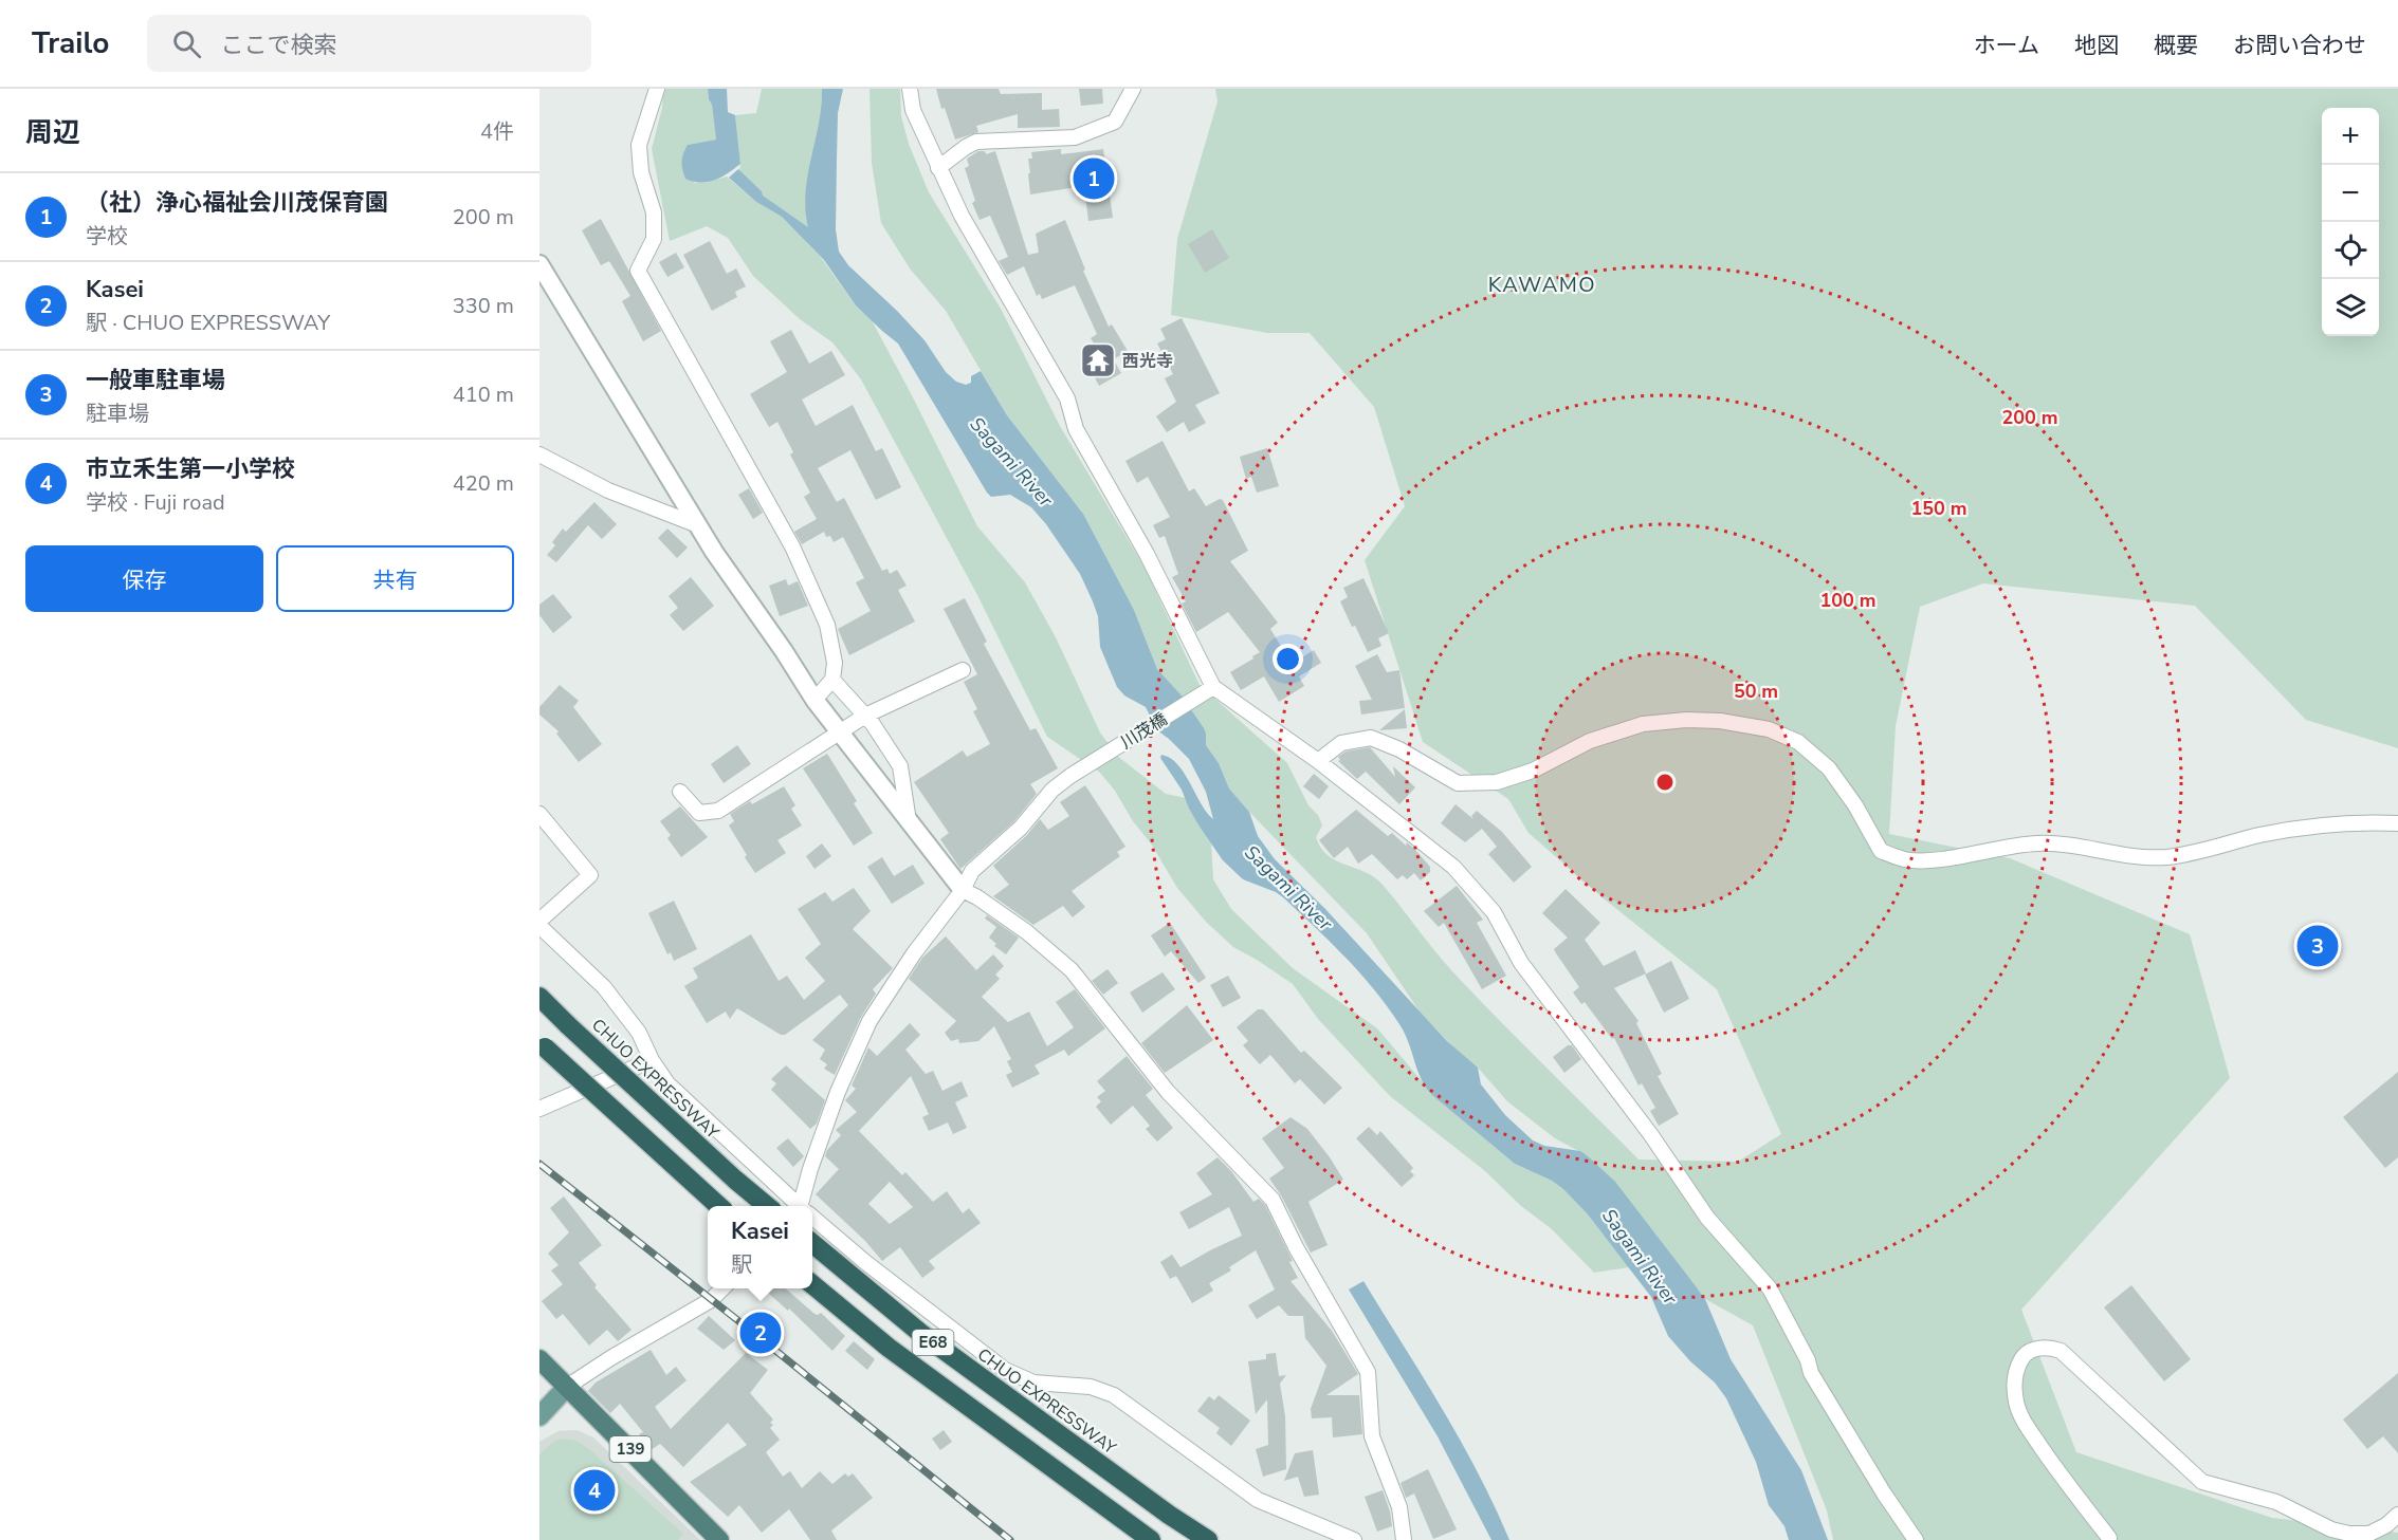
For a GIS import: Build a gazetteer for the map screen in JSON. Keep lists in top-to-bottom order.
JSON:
{
  "streets": {
    "highway": ["CHUO EXPRESSWAY", "E68", "139"],
    "street": ["川茂橋"]
  },
  "districts": ["KAWAMO"],
  "water": ["Sagami River"],
  "places": {
    "temple": ["西光寺"]
  },
  "page": {
    "header": "Trailo",
    "search": "ここで検索",
    "nav": [
      "ホーム",
      "地図",
      "概要",
      "お問い合わせ"
    ],
    "heading": ["周辺", "4件"],
    "map_buttons": ["+", "−"],
    "pins": [
      "1",
      "3",
      "2",
      "4"
    ],
    "list": [
      {
        "mark": "1",
        "name": "（社）浄心福祉会川茂保育園",
        "note": "学校",
        "value": "200 m"
      },
      {
        "mark": "2",
        "name": "Kasei",
        "note": "駅 · CHUO EXPRESSWAY",
        "value": "330 m"
      },
      {
        "mark": "3",
        "name": "一般車駐車場",
        "note": "駐車場",
        "value": "410 m"
      },
      {
        "mark": "4",
        "name": "市立禾生第一小学校",
        "note": "学校 · Fuji road",
        "value": "420 m"
      }
    ],
    "buttons": ["保存", "共有"],
    "popup": ["Kasei", "駅"]
  },
  "rings": [
    "200 m",
    "150 m",
    "100 m",
    "50 m"
  ]
}
